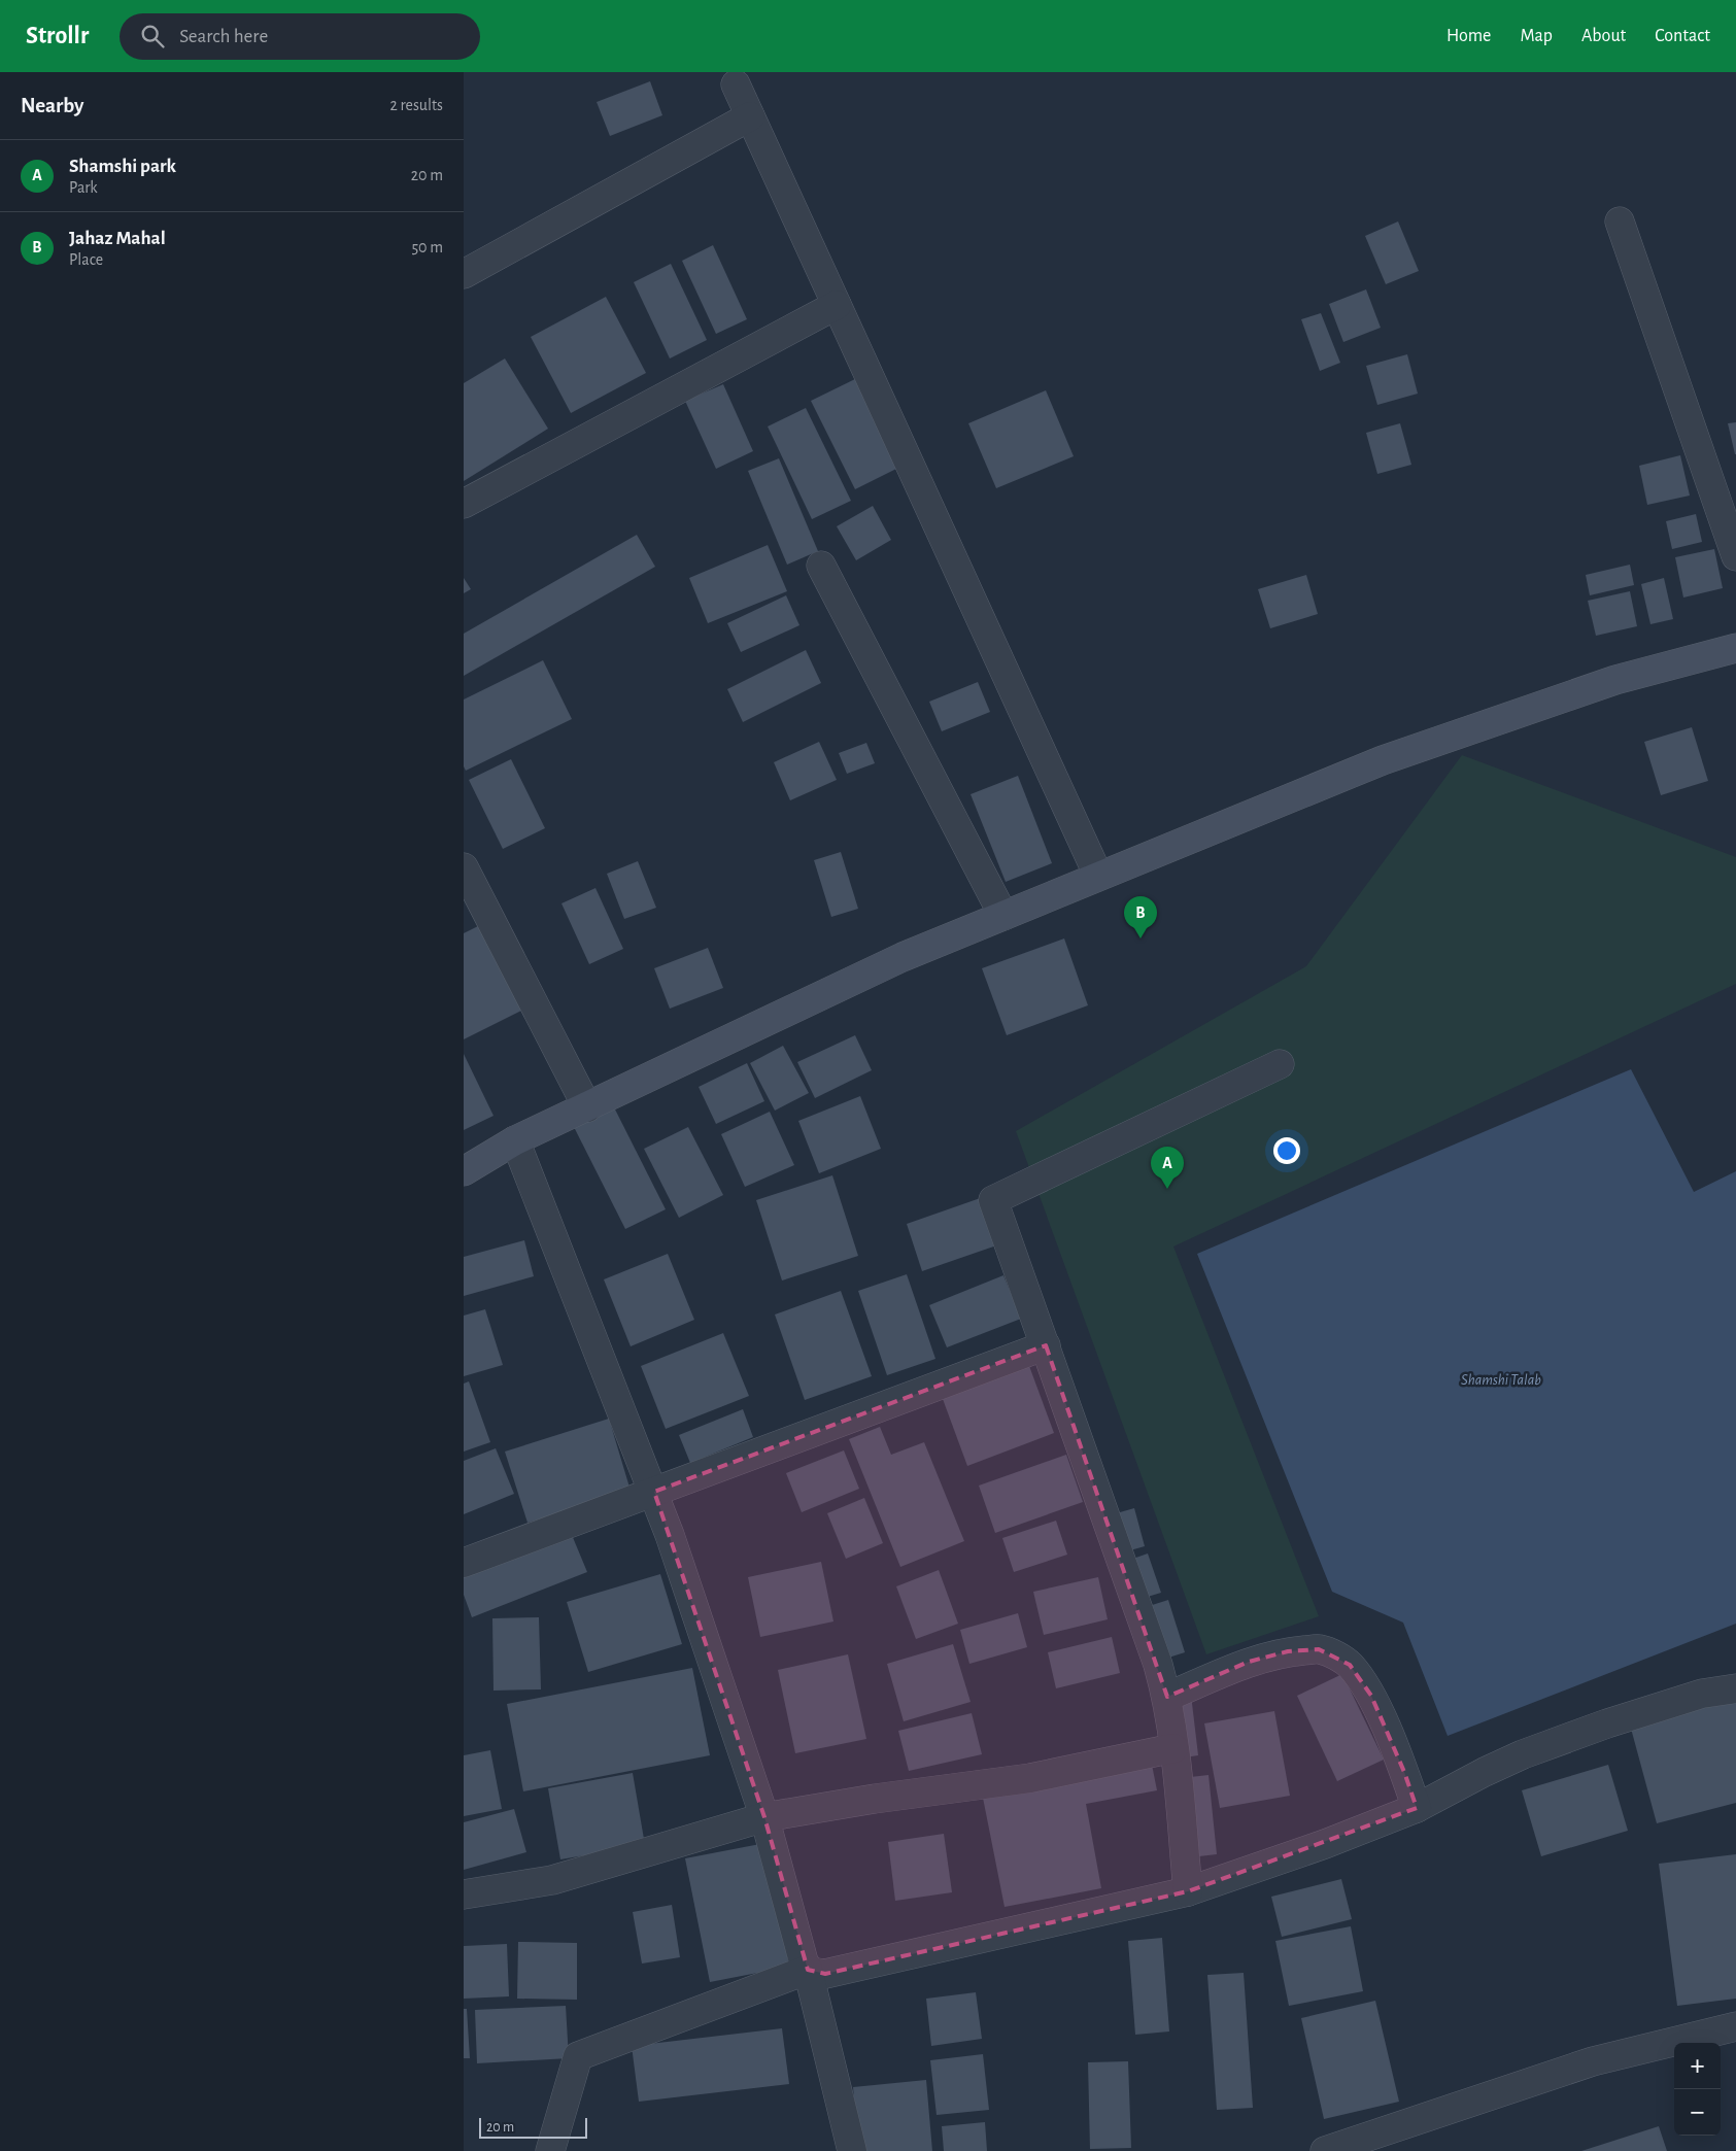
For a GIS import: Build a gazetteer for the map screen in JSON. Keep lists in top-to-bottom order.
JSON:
{
  "water": ["Shamshi Talab"],
  "scale_bar": "20 m",
  "page": {
    "header": "Strollr",
    "search": "Search here",
    "nav": [
      "Home",
      "Map",
      "About",
      "Contact"
    ],
    "heading": ["Nearby", "2 results"],
    "list": [
      {
        "mark": "A",
        "name": "Shamshi park",
        "note": "Park",
        "value": "20 m"
      },
      {
        "mark": "B",
        "name": "Jahaz Mahal",
        "note": "Place",
        "value": "50 m"
      }
    ],
    "pins": ["B", "A"],
    "map_buttons": ["+", "−"],
    "scale": "20 m"
  }
}
